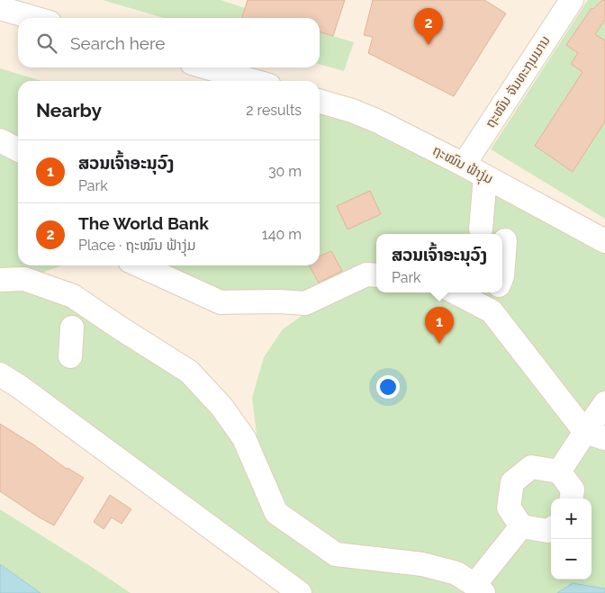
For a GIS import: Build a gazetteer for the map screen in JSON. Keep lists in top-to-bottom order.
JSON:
{
  "streets": {
    "street": ["ຖະໜົນ ຈັນທະກຸມມານ", "ຖະໝົນ ຟ້າງຸ່ມ"]
  },
  "crossings": [
    ["ຖະໜົນ ຈັນທະກຸມມານ", "ຖະໝົນ ຟ້າງຸ່ມ"]
  ],
  "page": {
    "pins": ["2", "1"],
    "search": "Search here",
    "heading": ["Nearby", "2 results"],
    "list": [
      {
        "mark": "1",
        "name": "ສວນເຈົ້າອະນຸວົງ",
        "note": "Park",
        "value": "30 m"
      },
      {
        "mark": "2",
        "name": "The World Bank",
        "note": "Place · ຖະໝົນ ຟ້າງຸ່ມ",
        "value": "140 m"
      }
    ],
    "popup": ["ສວນເຈົ້າອະນຸວົງ", "Park"],
    "map_buttons": ["+", "−"]
  }
}
